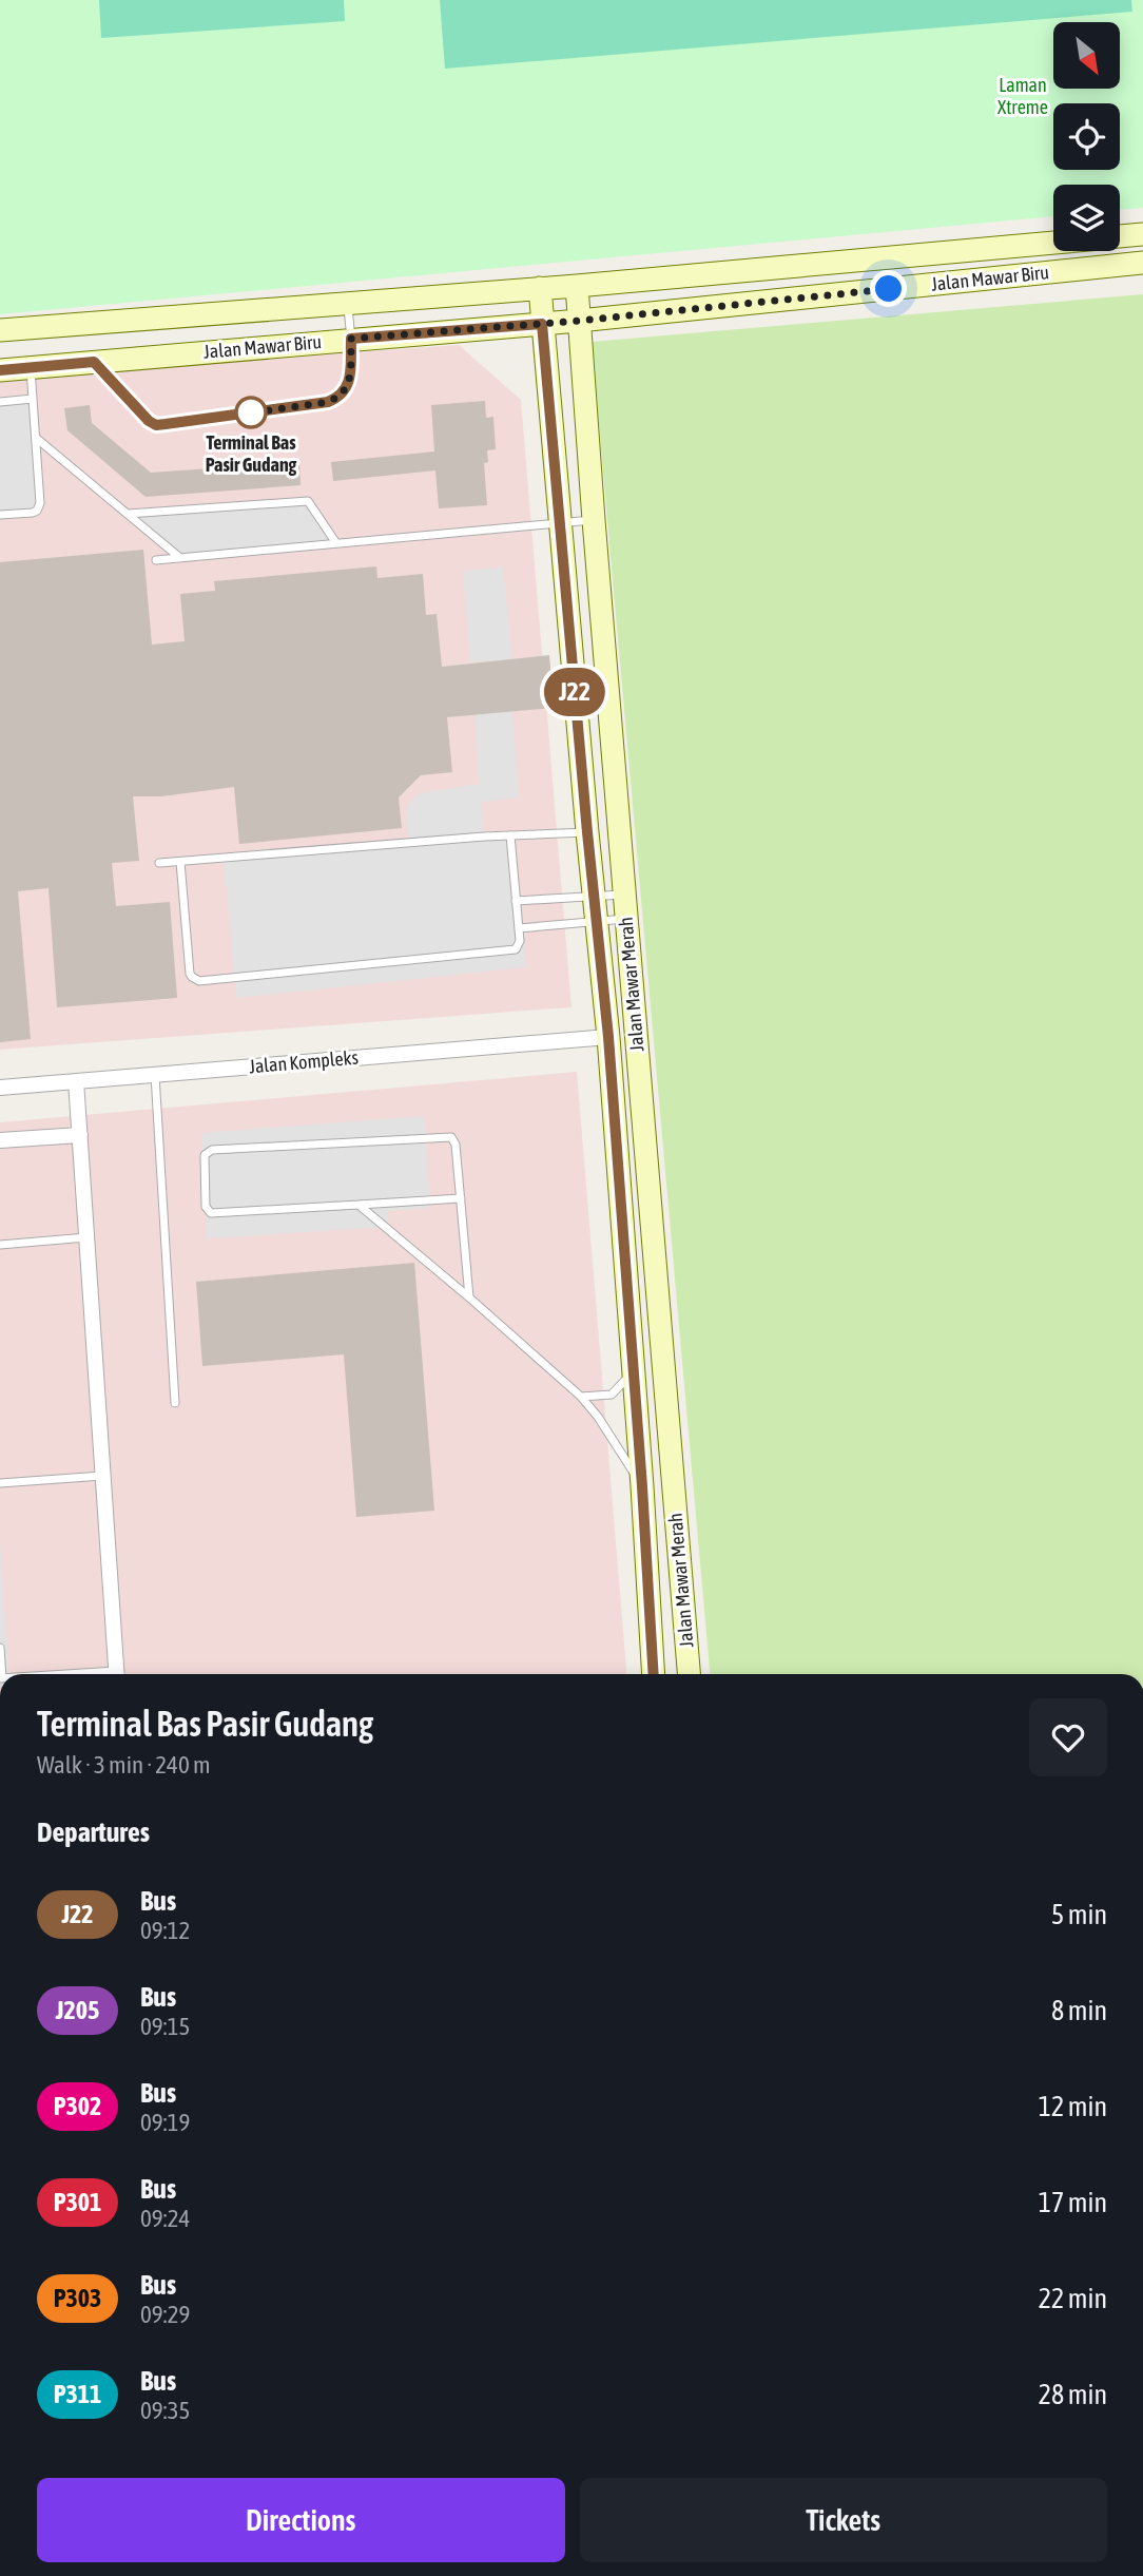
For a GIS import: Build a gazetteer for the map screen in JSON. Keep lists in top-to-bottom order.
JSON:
{
  "streets": {
    "street": ["Jalan Mawar Biru", "Jalan Mawar Merah", "Jalan Kompleks"]
  },
  "crossings": [
    ["Jalan Mawar Biru", "Jalan Mawar Merah"],
    ["Jalan Mawar Merah", "Jalan Kompleks"]
  ],
  "parks": ["Laman Xtreme"],
  "places": ["Terminal Bas Pasir Gudang"],
  "lines": ["bus line J22"],
  "north": "bottom right",
  "page": {
    "on_map": "J22",
    "heading": [
      ["Terminal Bas Pasir Gudang", "Walk · 3 min · 240 m"],
      "Departures"
    ],
    "list": [
      {
        "mark": "J22",
        "name": "Bus",
        "note": "09:12",
        "value": "5 min"
      },
      {
        "mark": "J205",
        "name": "Bus",
        "note": "09:15",
        "value": "8 min"
      },
      {
        "mark": "P302",
        "name": "Bus",
        "note": "09:19",
        "value": "12 min"
      },
      {
        "mark": "P301",
        "name": "Bus",
        "note": "09:24",
        "value": "17 min"
      },
      {
        "mark": "P303",
        "name": "Bus",
        "note": "09:29",
        "value": "22 min"
      },
      {
        "mark": "P311",
        "name": "Bus",
        "note": "09:35",
        "value": "28 min"
      }
    ],
    "buttons": ["Directions", "Tickets"]
  }
}
